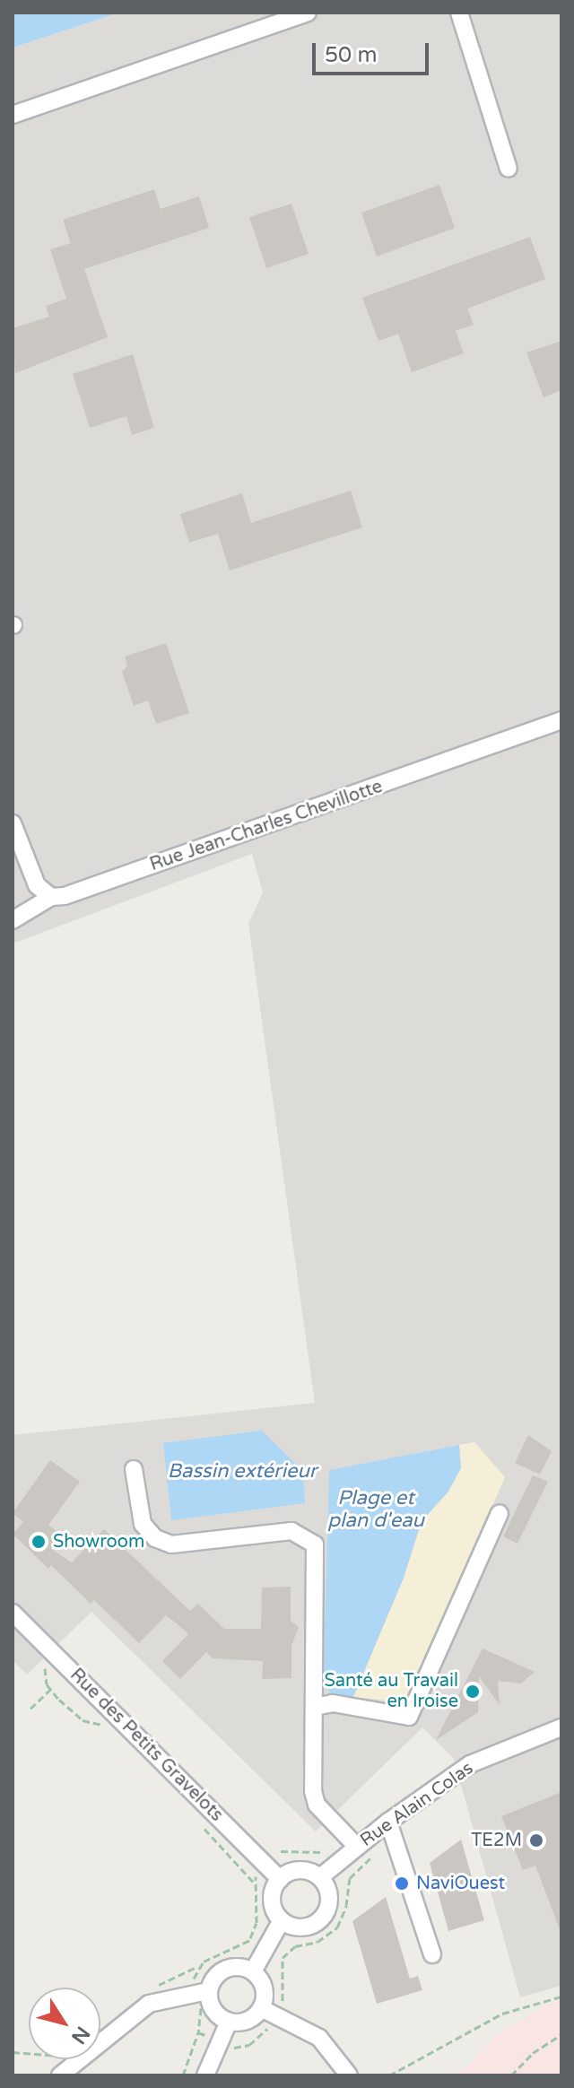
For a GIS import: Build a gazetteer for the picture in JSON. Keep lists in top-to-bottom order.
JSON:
{
  "streets": {
    "street": ["Rue Jean-Charles Chevillotte", "Rue des Petits Gravelots", "Rue Alain Colas"]
  },
  "crossings": [
    ["Rue des Petits Gravelots", "Rue Alain Colas"]
  ],
  "water": ["Bassin extérieur", "Plage et plan d'eau"],
  "places": [
    "Showroom",
    "Santé au Travail en Iroise",
    "TE2M",
    "NaviOuest"
  ],
  "scale_bar": "50 m",
  "north": "bottom right"
}
